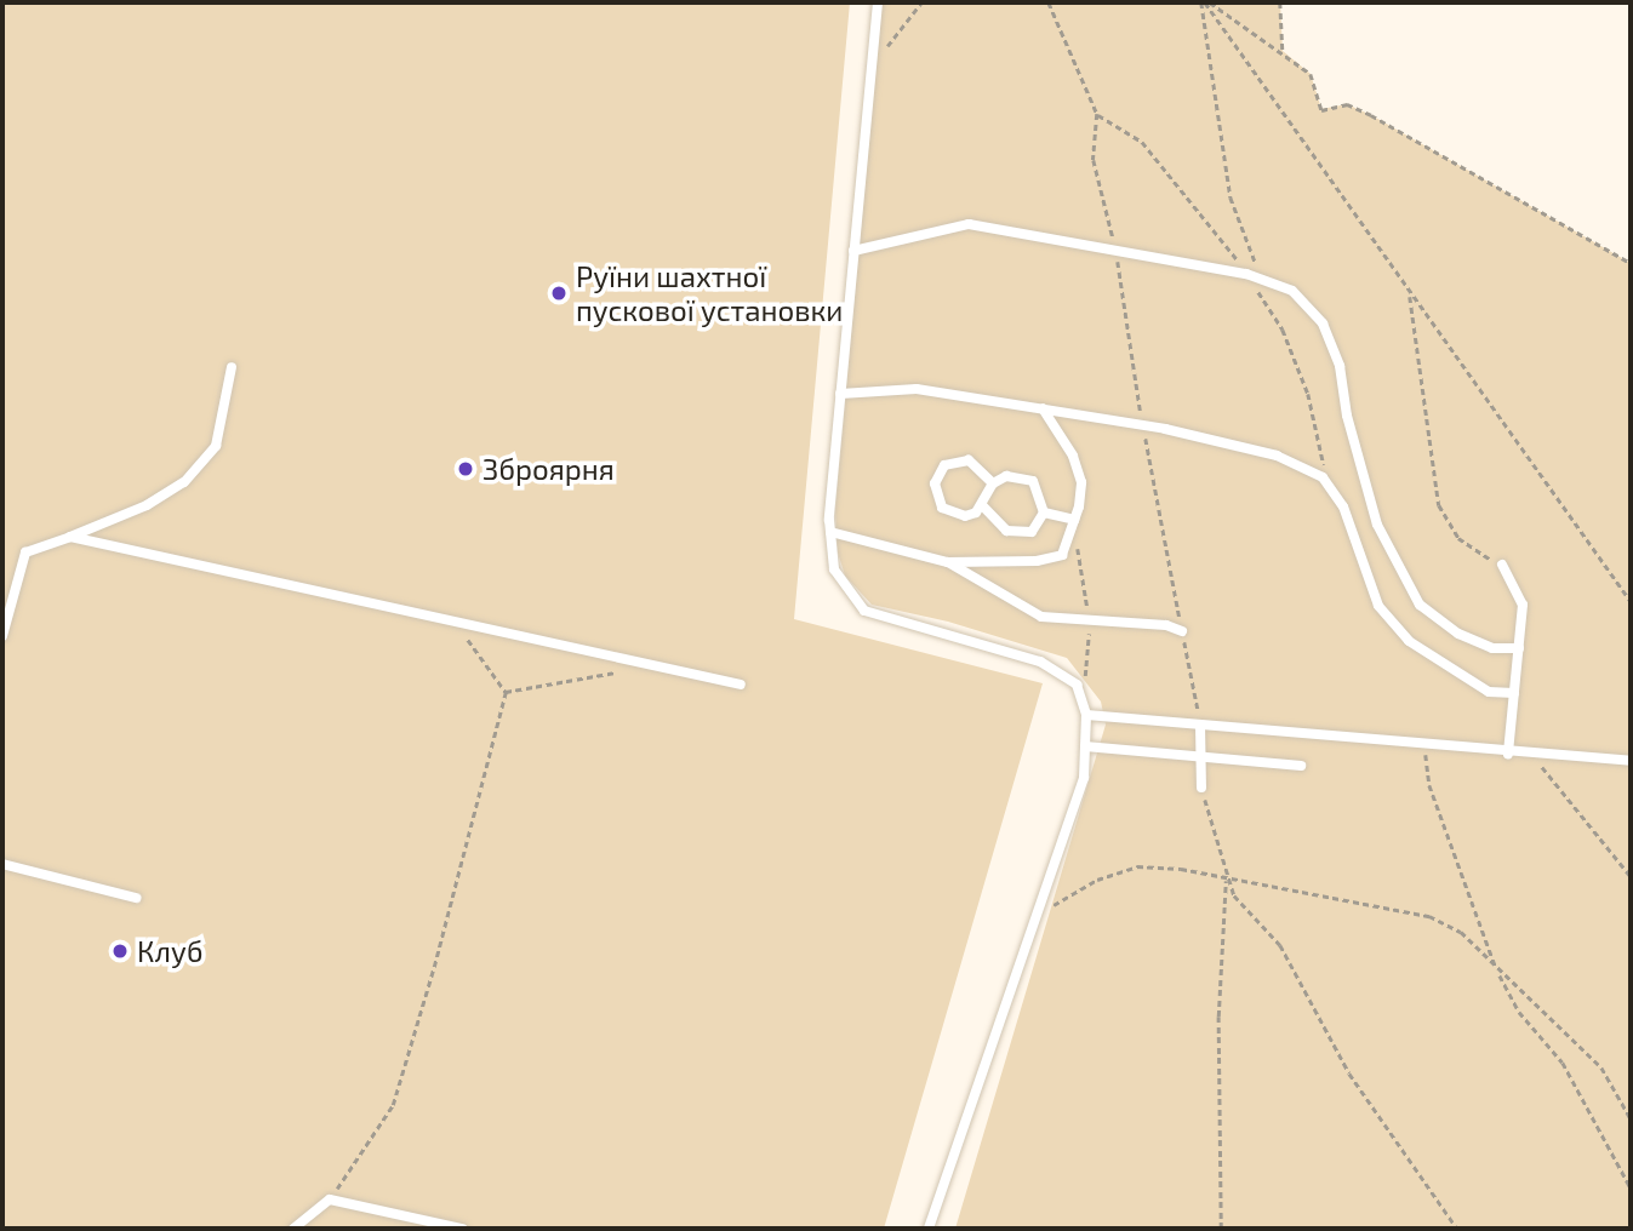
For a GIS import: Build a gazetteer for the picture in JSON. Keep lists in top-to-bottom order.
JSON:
{
  "places": ["Руїни шахтної пускової установки", "Зброярня", "Клуб"]
}
